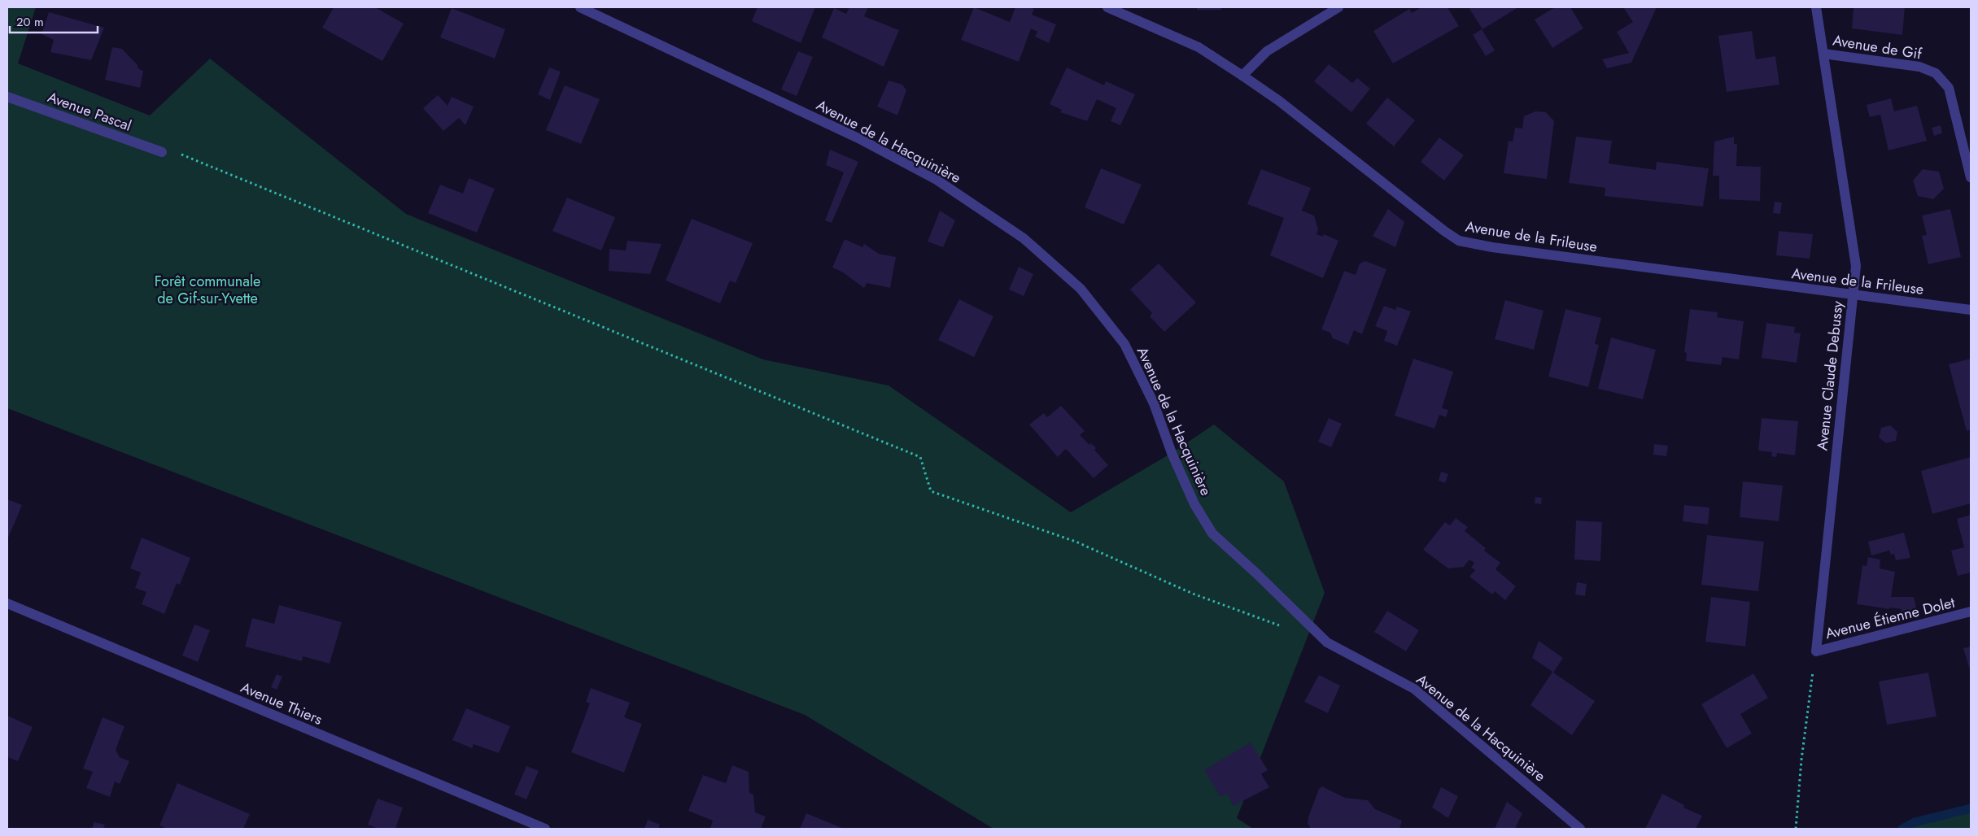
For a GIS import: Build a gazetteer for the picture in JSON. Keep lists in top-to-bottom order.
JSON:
{
  "streets": {
    "street": [
      "Avenue de Gif",
      "Avenue Pascal",
      "Avenue de la Hacquinière",
      "Avenue de la Frileuse",
      "Avenue Claude Debussy",
      "Avenue Étienne Dolet",
      "Avenue Thiers"
    ]
  },
  "crossings": [
    ["Avenue de Gif", "Avenue Claude Debussy"],
    ["Avenue de la Frileuse", "Avenue Claude Debussy"],
    ["Avenue Claude Debussy", "Avenue Étienne Dolet"]
  ],
  "parks": ["Forêt communale de Gif-sur-Yvette"],
  "scale_bar": "20 m"
}
